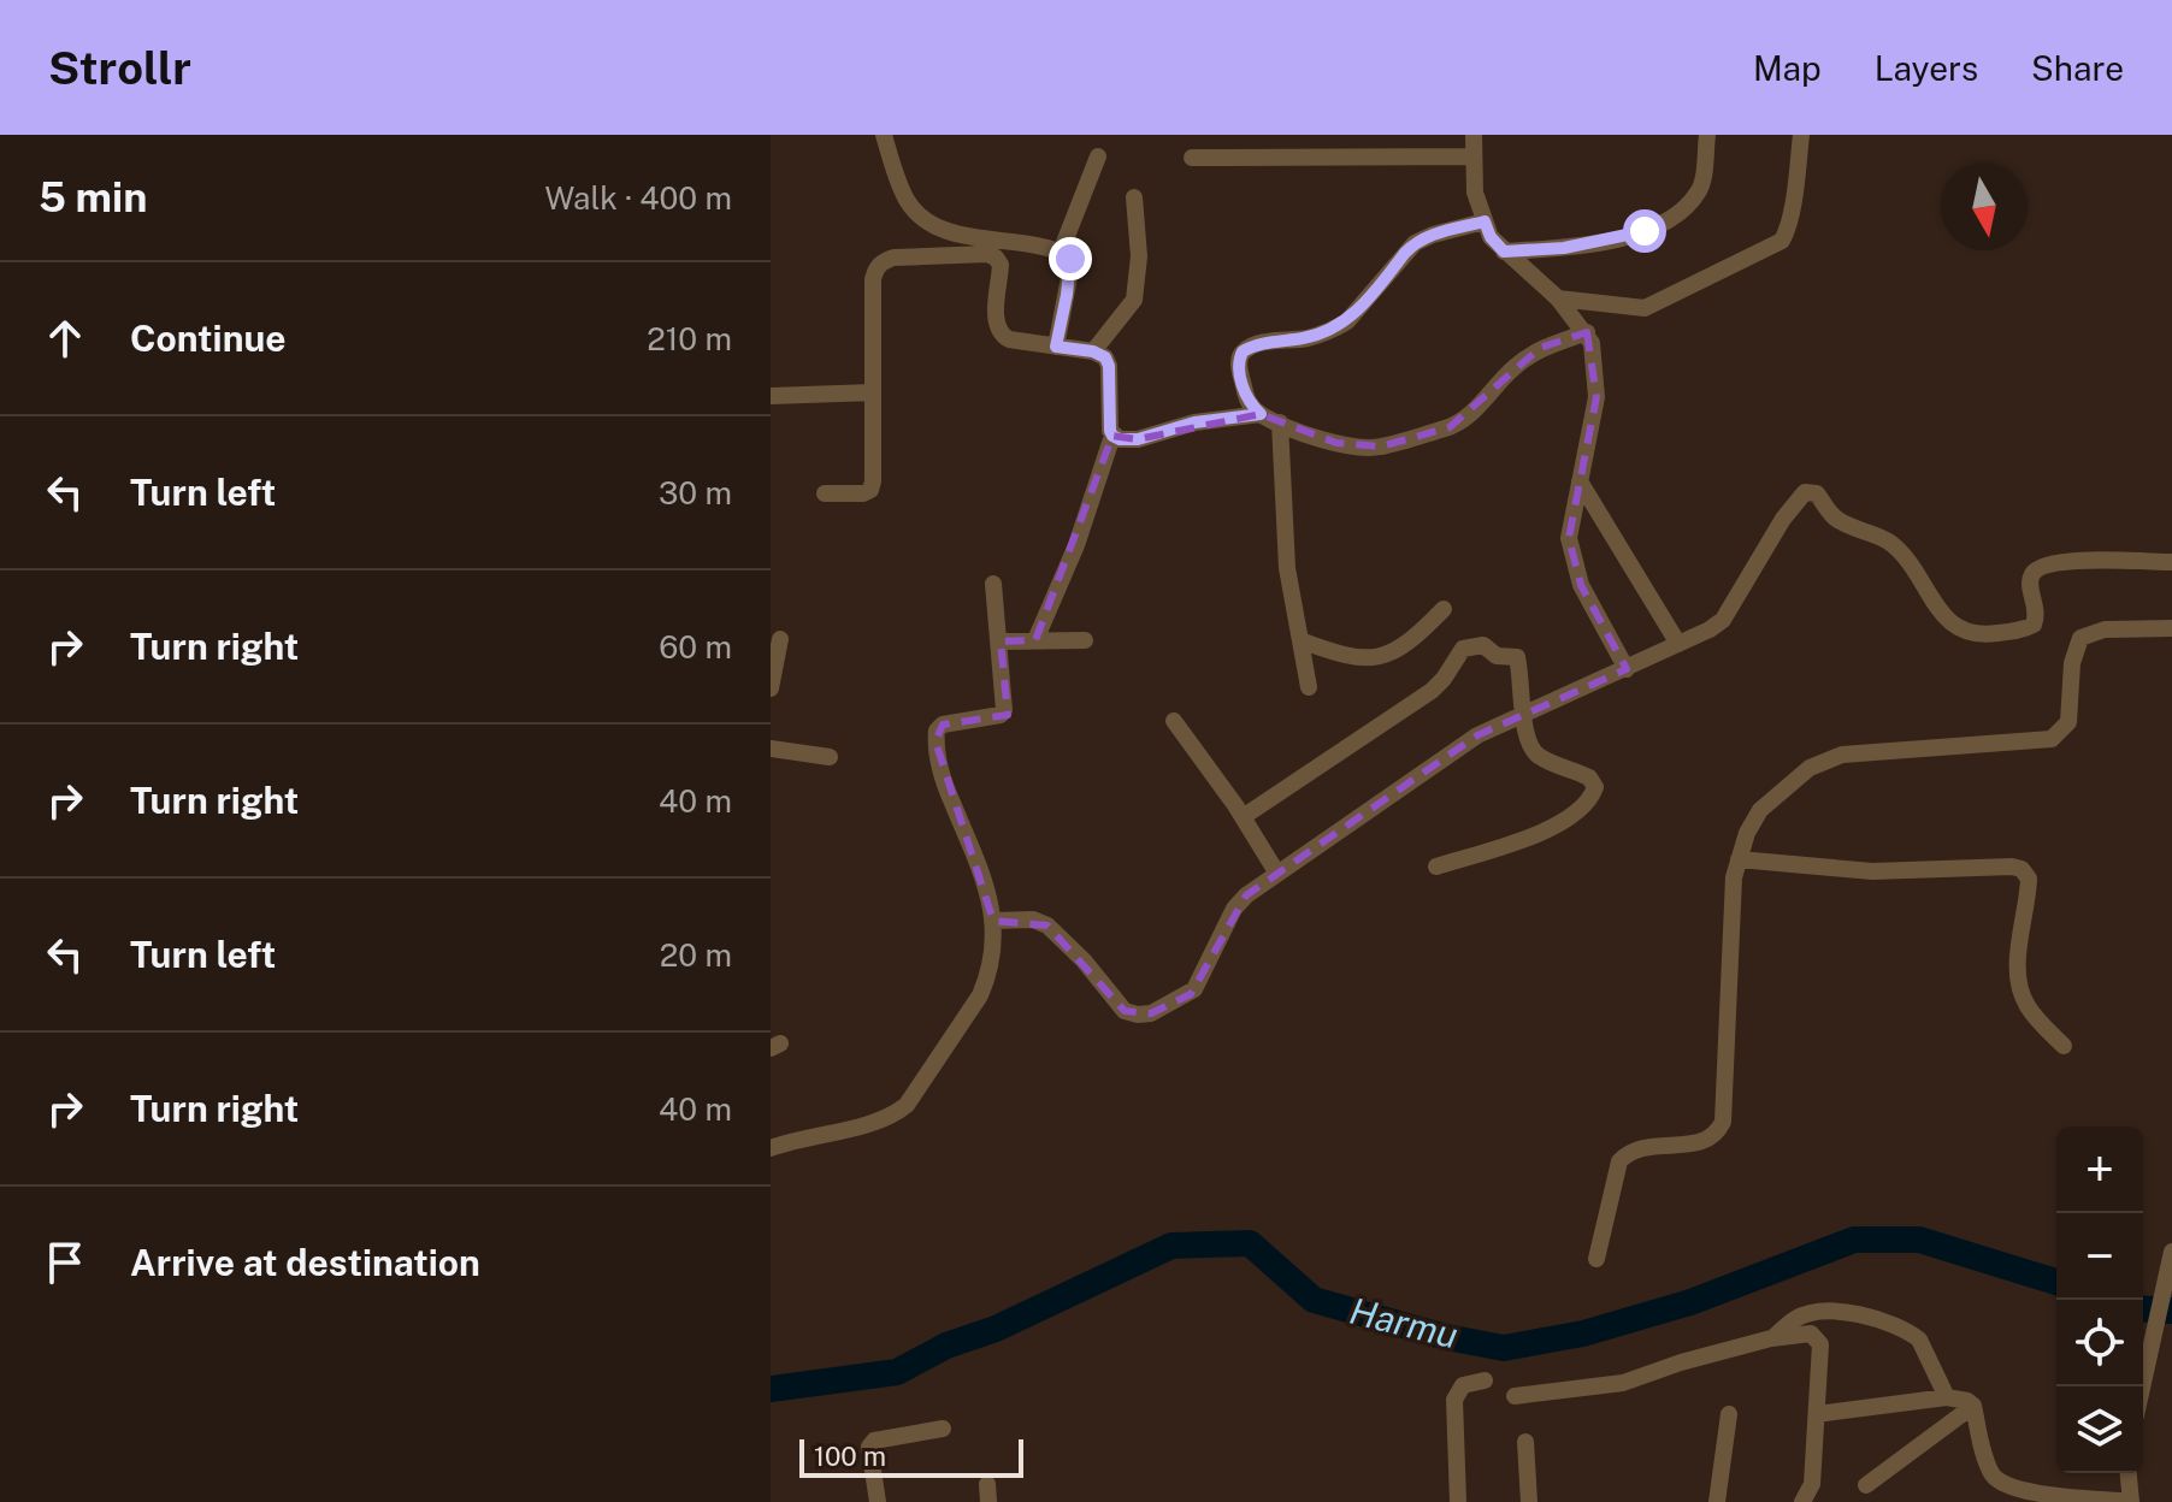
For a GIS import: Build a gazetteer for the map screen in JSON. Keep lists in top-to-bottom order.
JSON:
{
  "water": ["Harmu"],
  "scale_bar": "100 m",
  "north": "bottom",
  "page": {
    "header": "Strollr",
    "nav": ["Map", "Layers", "Share"],
    "heading": ["5 min", "Walk · 400 m"],
    "list": [
      ["Continue", "210 m"],
      ["Turn left", "30 m"],
      ["Turn right", "60 m"],
      ["Turn right", "40 m"],
      ["Turn left", "20 m"],
      ["Turn right", "40 m"],
      "Arrive at destination"
    ],
    "map_buttons": ["+", "−"],
    "scale": "100 m"
  }
}
